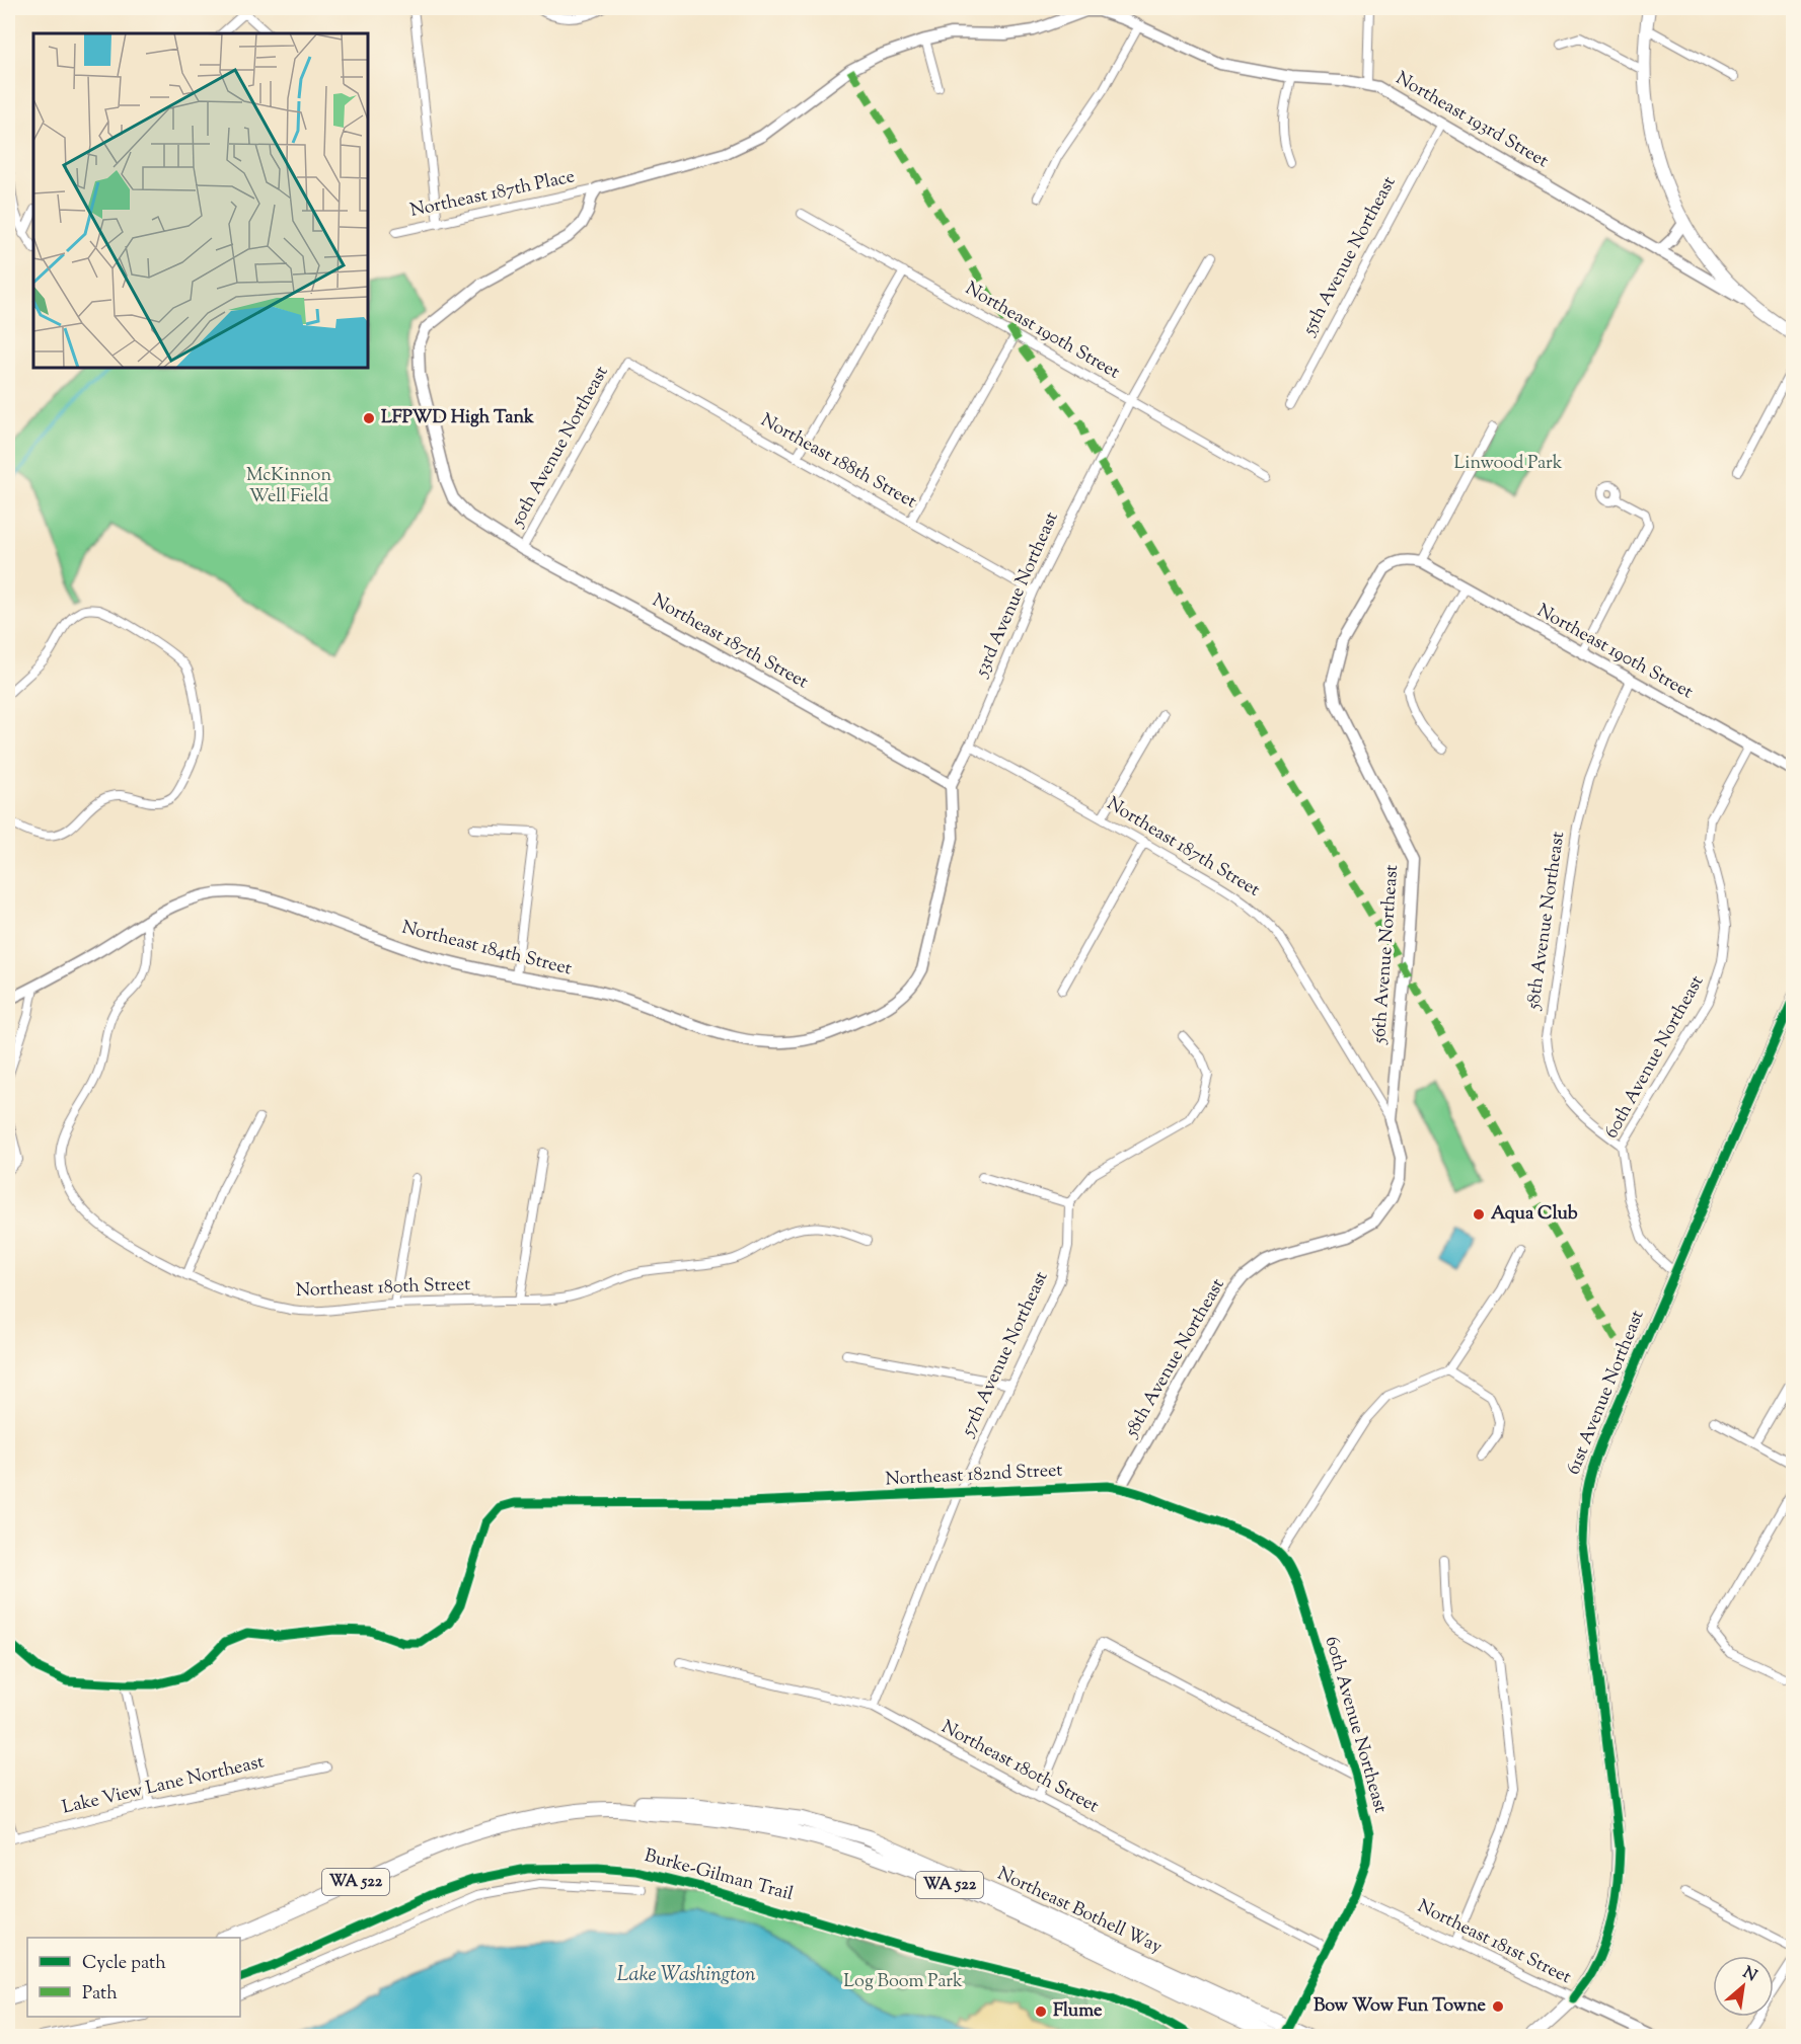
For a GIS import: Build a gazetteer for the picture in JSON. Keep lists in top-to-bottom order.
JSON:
{
  "streets": {
    "main road": [
      "Northeast 193rd Street",
      "61st Avenue Northeast",
      "WA 522",
      "Northeast Bothell Way"
    ],
    "street": [
      "Northeast 187th Place",
      "55th Avenue Northeast",
      "Northeast 190th Street",
      "50th Avenue Northeast",
      "Northeast 188th Street",
      "53rd Avenue Northeast",
      "Northeast 187th Street",
      "58th Avenue Northeast",
      "Northeast 184th Street",
      "56th Avenue Northeast",
      "60th Avenue Northeast",
      "Northeast 180th Street",
      "57th Avenue Northeast",
      "Northeast 182nd Street",
      "Lake View Lane Northeast",
      "Northeast 181st Street"
    ],
    "cycle path": ["Burke-Gilman Trail"]
  },
  "crossings": [
    ["Northeast 193rd Street", "Northeast 187th Place"],
    ["Northeast 193rd Street", "55th Avenue Northeast"],
    ["Northeast 193rd Street", "Northeast 187th Street"],
    ["Northeast 187th Place", "Northeast 187th Street"],
    ["Northeast 190th Street", "53rd Avenue Northeast"],
    ["Northeast 190th Street", "58th Avenue Northeast"],
    ["Northeast 190th Street", "56th Avenue Northeast"],
    ["Northeast 190th Street", "60th Avenue Northeast"],
    ["50th Avenue Northeast", "Northeast 188th Street"],
    ["50th Avenue Northeast", "Northeast 187th Street"],
    ["Northeast 188th Street", "53rd Avenue Northeast"],
    ["53rd Avenue Northeast", "Northeast 187th Street"],
    ["53rd Avenue Northeast", "Northeast 184th Street"],
    ["Northeast 187th Street", "58th Avenue Northeast"],
    ["Northeast 187th Street", "56th Avenue Northeast"],
    ["58th Avenue Northeast", "56th Avenue Northeast"],
    ["58th Avenue Northeast", "60th Avenue Northeast"],
    ["58th Avenue Northeast", "Northeast 182nd Street"],
    ["Northeast 184th Street", "Northeast 180th Street"],
    ["60th Avenue Northeast", "Northeast 180th Street"],
    ["60th Avenue Northeast", "61st Avenue Northeast"],
    ["60th Avenue Northeast", "Northeast 182nd Street"],
    ["60th Avenue Northeast", "Northeast Bothell Way"],
    ["60th Avenue Northeast", "Northeast 181st Street"],
    ["Northeast 180th Street", "57th Avenue Northeast"],
    ["57th Avenue Northeast", "Northeast 182nd Street"],
    ["61st Avenue Northeast", "Northeast 181st Street"]
  ],
  "water": ["Lake Washington"],
  "parks": ["Linwood Park", "McKinnon Well Field", "Log Boom Park"],
  "places": [
    "LFPWD High Tank",
    "Aqua Club",
    "Bow Wow Fun Towne",
    "Flume"
  ],
  "legend": ["Cycle path", "Path"],
  "north": "top right"
}
